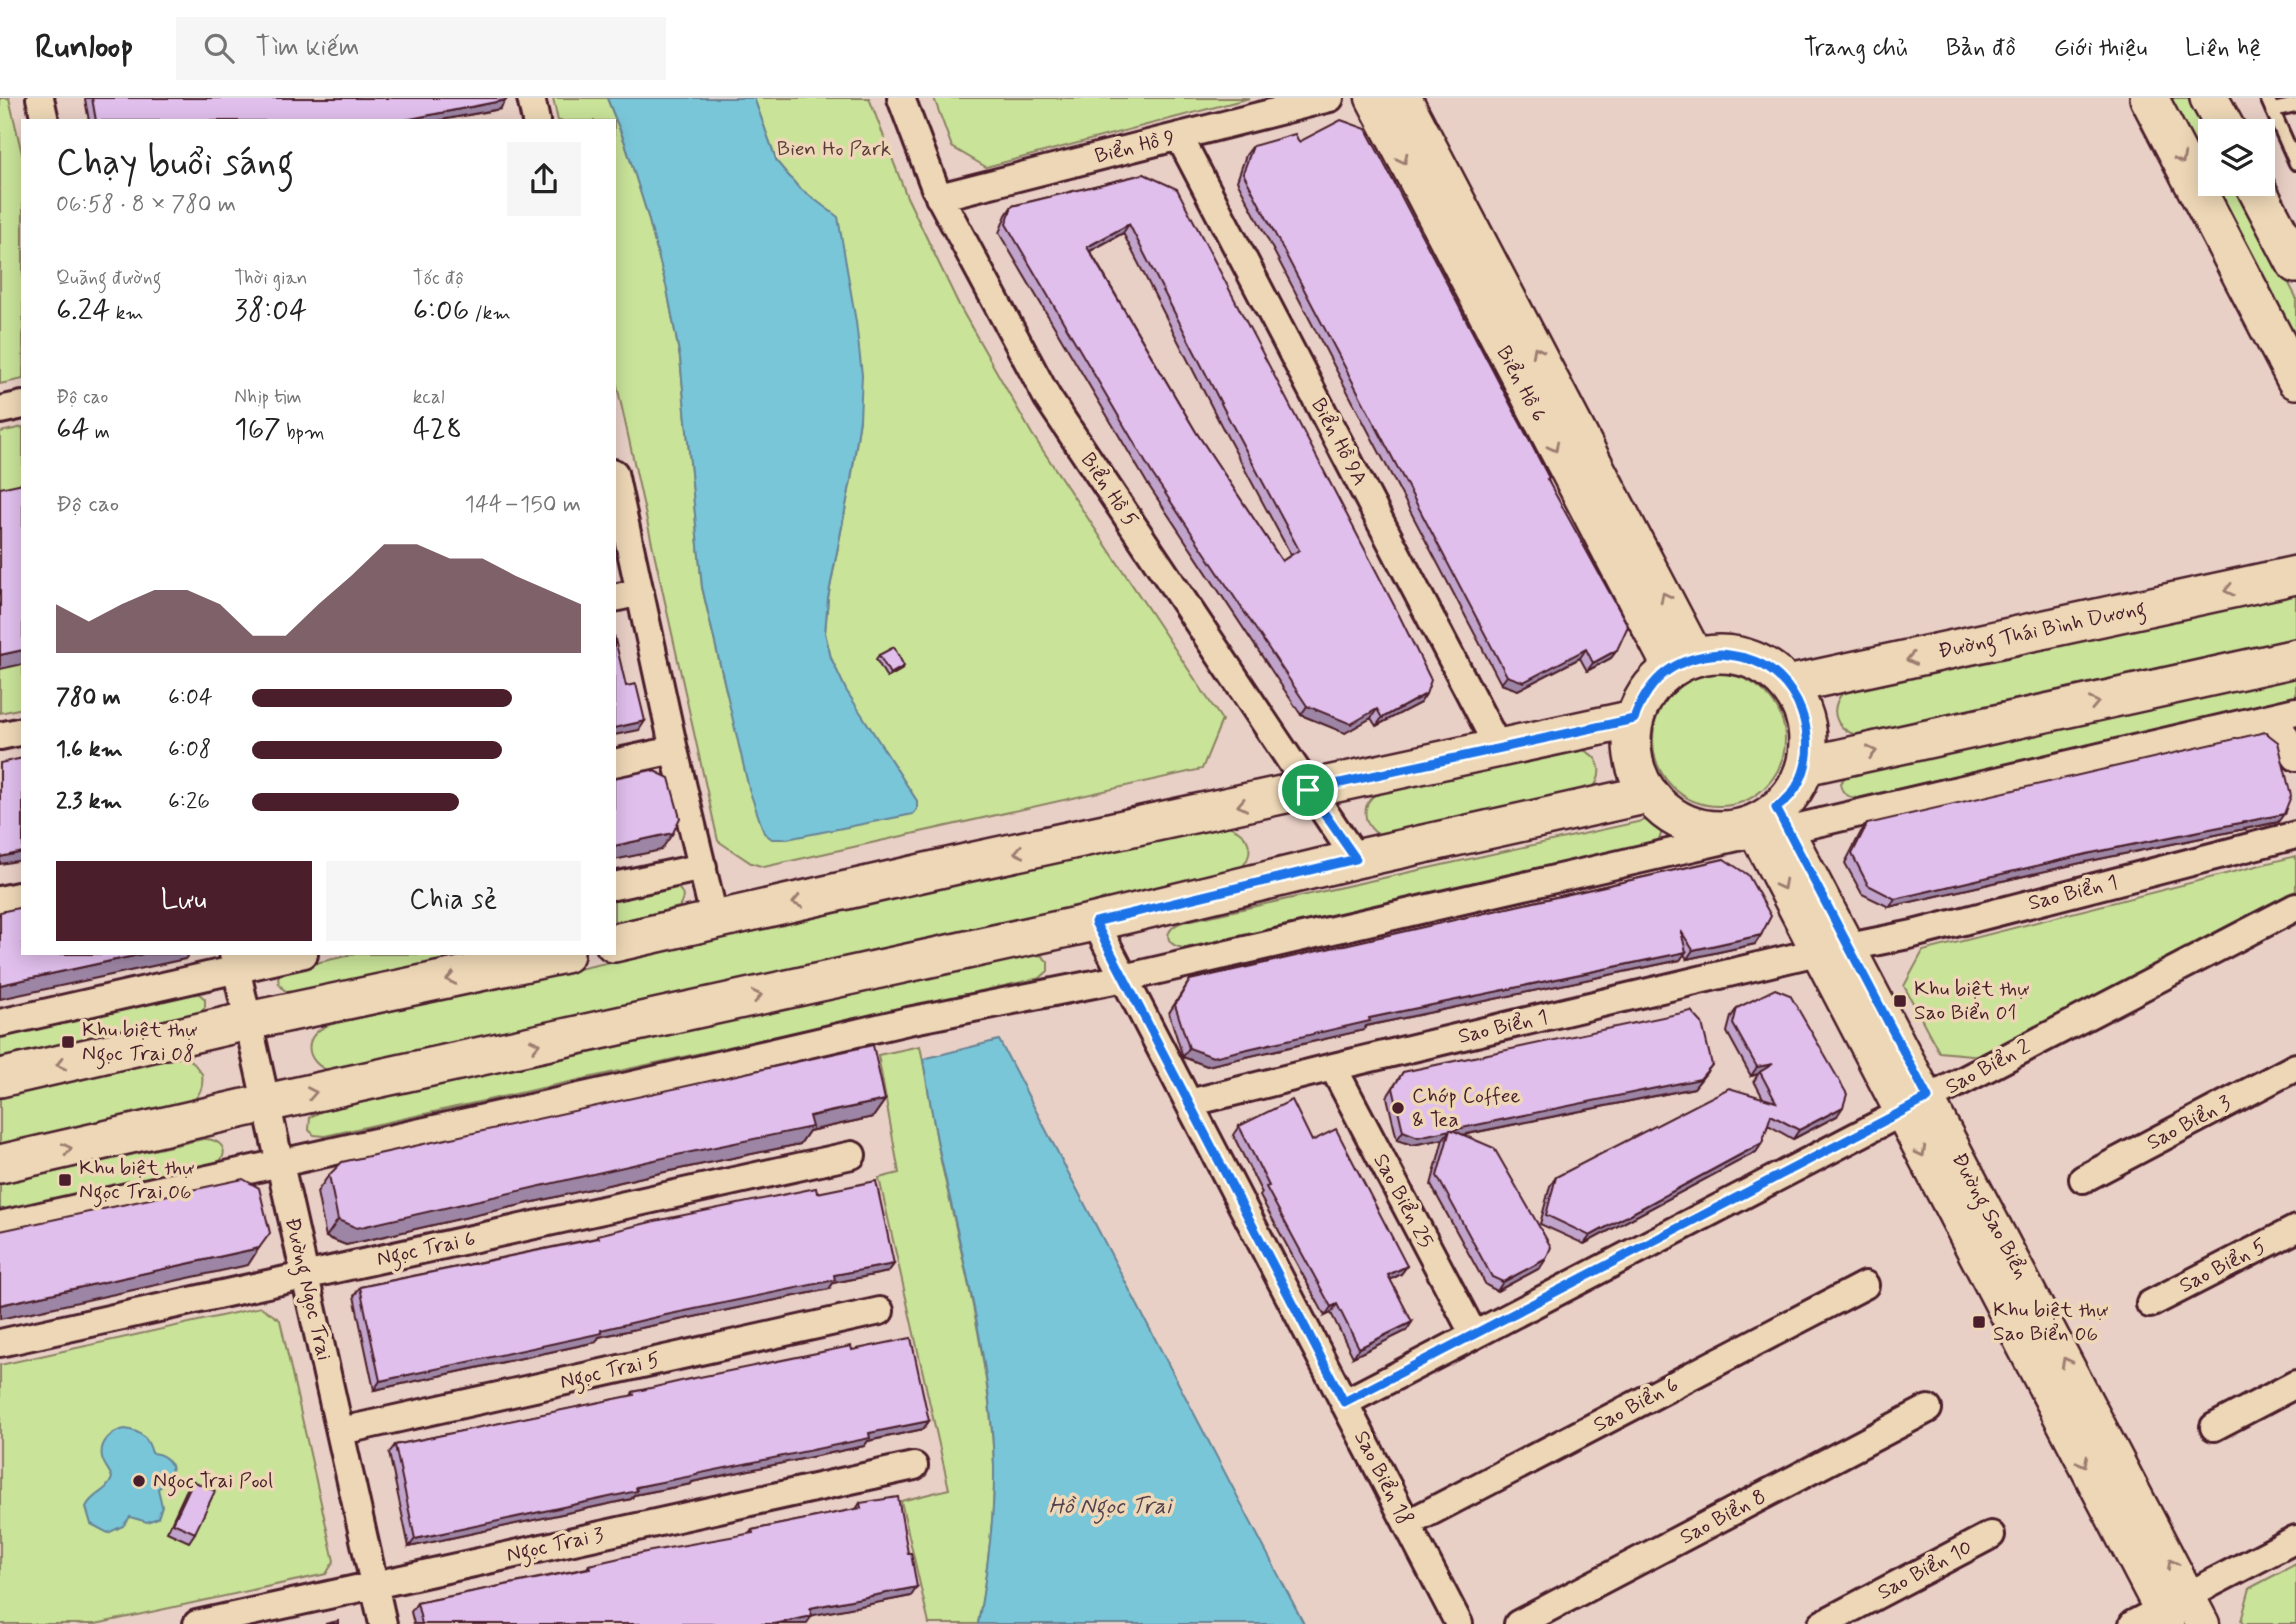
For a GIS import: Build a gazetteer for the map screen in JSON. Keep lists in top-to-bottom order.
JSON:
{
  "streets": {
    "main road": ["Đường Thái Bình Dương"],
    "street": [
      "Biển Hồ 9",
      "Biển Hồ 6",
      "Biển Hồ 9A",
      "Biển Hồ 5",
      "Sao Biển 1",
      "Sao Biển 2",
      "Sao Biển 3",
      "Sao Biển 25",
      "Đường Sao Biển",
      "Ngọc Trai 6",
      "Sao Biển 5",
      "Đường Ngọc Trai",
      "Ngọc Trai 5",
      "Sao Biển 6",
      "Sao Biển 18",
      "Sao Biển 8",
      "Ngọc Trai 3",
      "Sao Biển 10"
    ]
  },
  "crossings": [
    ["Biển Hồ 9", "Biển Hồ 9A"],
    ["Biển Hồ 9", "Biển Hồ 5"],
    ["Biển Hồ 6", "Đường Thái Bình Dương"],
    ["Biển Hồ 6", "Đường Sao Biển"],
    ["Đường Thái Bình Dương", "Đường Sao Biển"],
    ["Sao Biển 1", "Sao Biển 25"],
    ["Sao Biển 1", "Đường Sao Biển"],
    ["Sao Biển 1", "Sao Biển 18"],
    ["Sao Biển 2", "Sao Biển 25"],
    ["Sao Biển 2", "Đường Sao Biển"],
    ["Sao Biển 2", "Sao Biển 18"],
    ["Ngọc Trai 6", "Đường Ngọc Trai"],
    ["Đường Ngọc Trai", "Ngọc Trai 5"],
    ["Đường Ngọc Trai", "Ngọc Trai 3"],
    ["Sao Biển 6", "Sao Biển 18"]
  ],
  "water": ["Hồ Ngọc Trai"],
  "parks": ["Bien Ho Park"],
  "places": {
    "transit": [
      "Khu biệt thự Sao Biển 01",
      "Khu biệt thự Ngọc Trai 08",
      "Khu biệt thự Ngọc Trai 06",
      "Khu biệt thự Sao Biển 06"
    ],
    "other": ["Chớp Coffee & Tea", "Ngoc Trai Pool"]
  },
  "page": {
    "header": "Runloop",
    "search": "Tìm kiếm",
    "nav": [
      "Trang chủ",
      "Bản đồ",
      "Giới thiệu",
      "Liên hệ"
    ],
    "heading": ["Chạy buổi sáng", "06:58 · 8 × 780 m"],
    "stats": [
      ["Quãng đường", "6.24 km"],
      ["Thời gian", "38:04"],
      ["Tốc độ", "6:06 /km"],
      ["Độ cao", "64 m"],
      ["Nhịp tim", "167 bpm"],
      ["kcal", "428"]
    ],
    "chart": ["Độ cao", "144–150 m"],
    "list": [
      {
        "name": "780 m",
        "note": "6:04"
      },
      {
        "name": "1.6 km",
        "note": "6:08"
      },
      {
        "name": "2.3 km",
        "note": "6:26"
      }
    ],
    "buttons": ["Lưu", "Chia sẻ"]
  }
}
